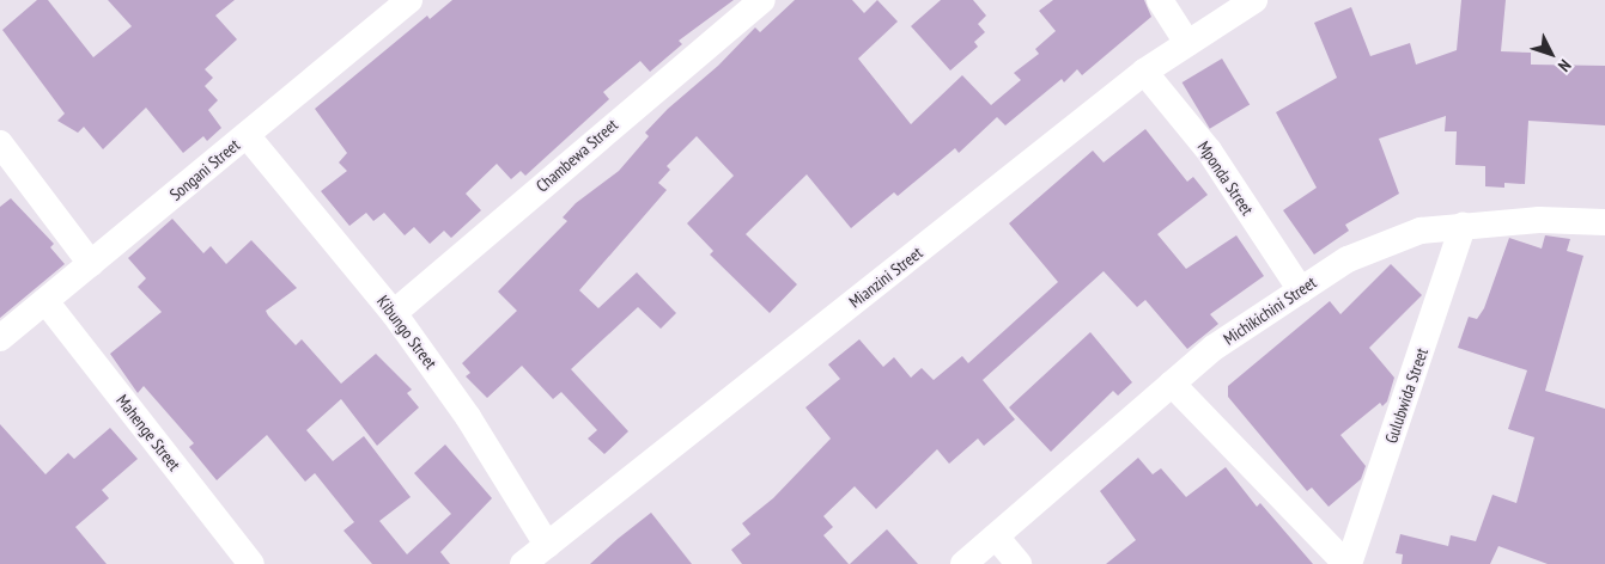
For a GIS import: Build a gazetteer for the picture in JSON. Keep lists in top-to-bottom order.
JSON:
{
  "streets": {
    "street": [
      "Chambewa Street",
      "Songani Street",
      "Mponda Street",
      "Mianzini Street",
      "Michikichini Street",
      "Kibungo Street",
      "Gulubwida Street",
      "Mahenge Street"
    ]
  },
  "crossings": [
    ["Chambewa Street", "Kibungo Street"],
    ["Songani Street", "Kibungo Street"],
    ["Songani Street", "Mahenge Street"],
    ["Mponda Street", "Mianzini Street"],
    ["Mponda Street", "Michikichini Street"],
    ["Mianzini Street", "Kibungo Street"],
    ["Michikichini Street", "Gulubwida Street"]
  ],
  "north": "bottom right"
}
